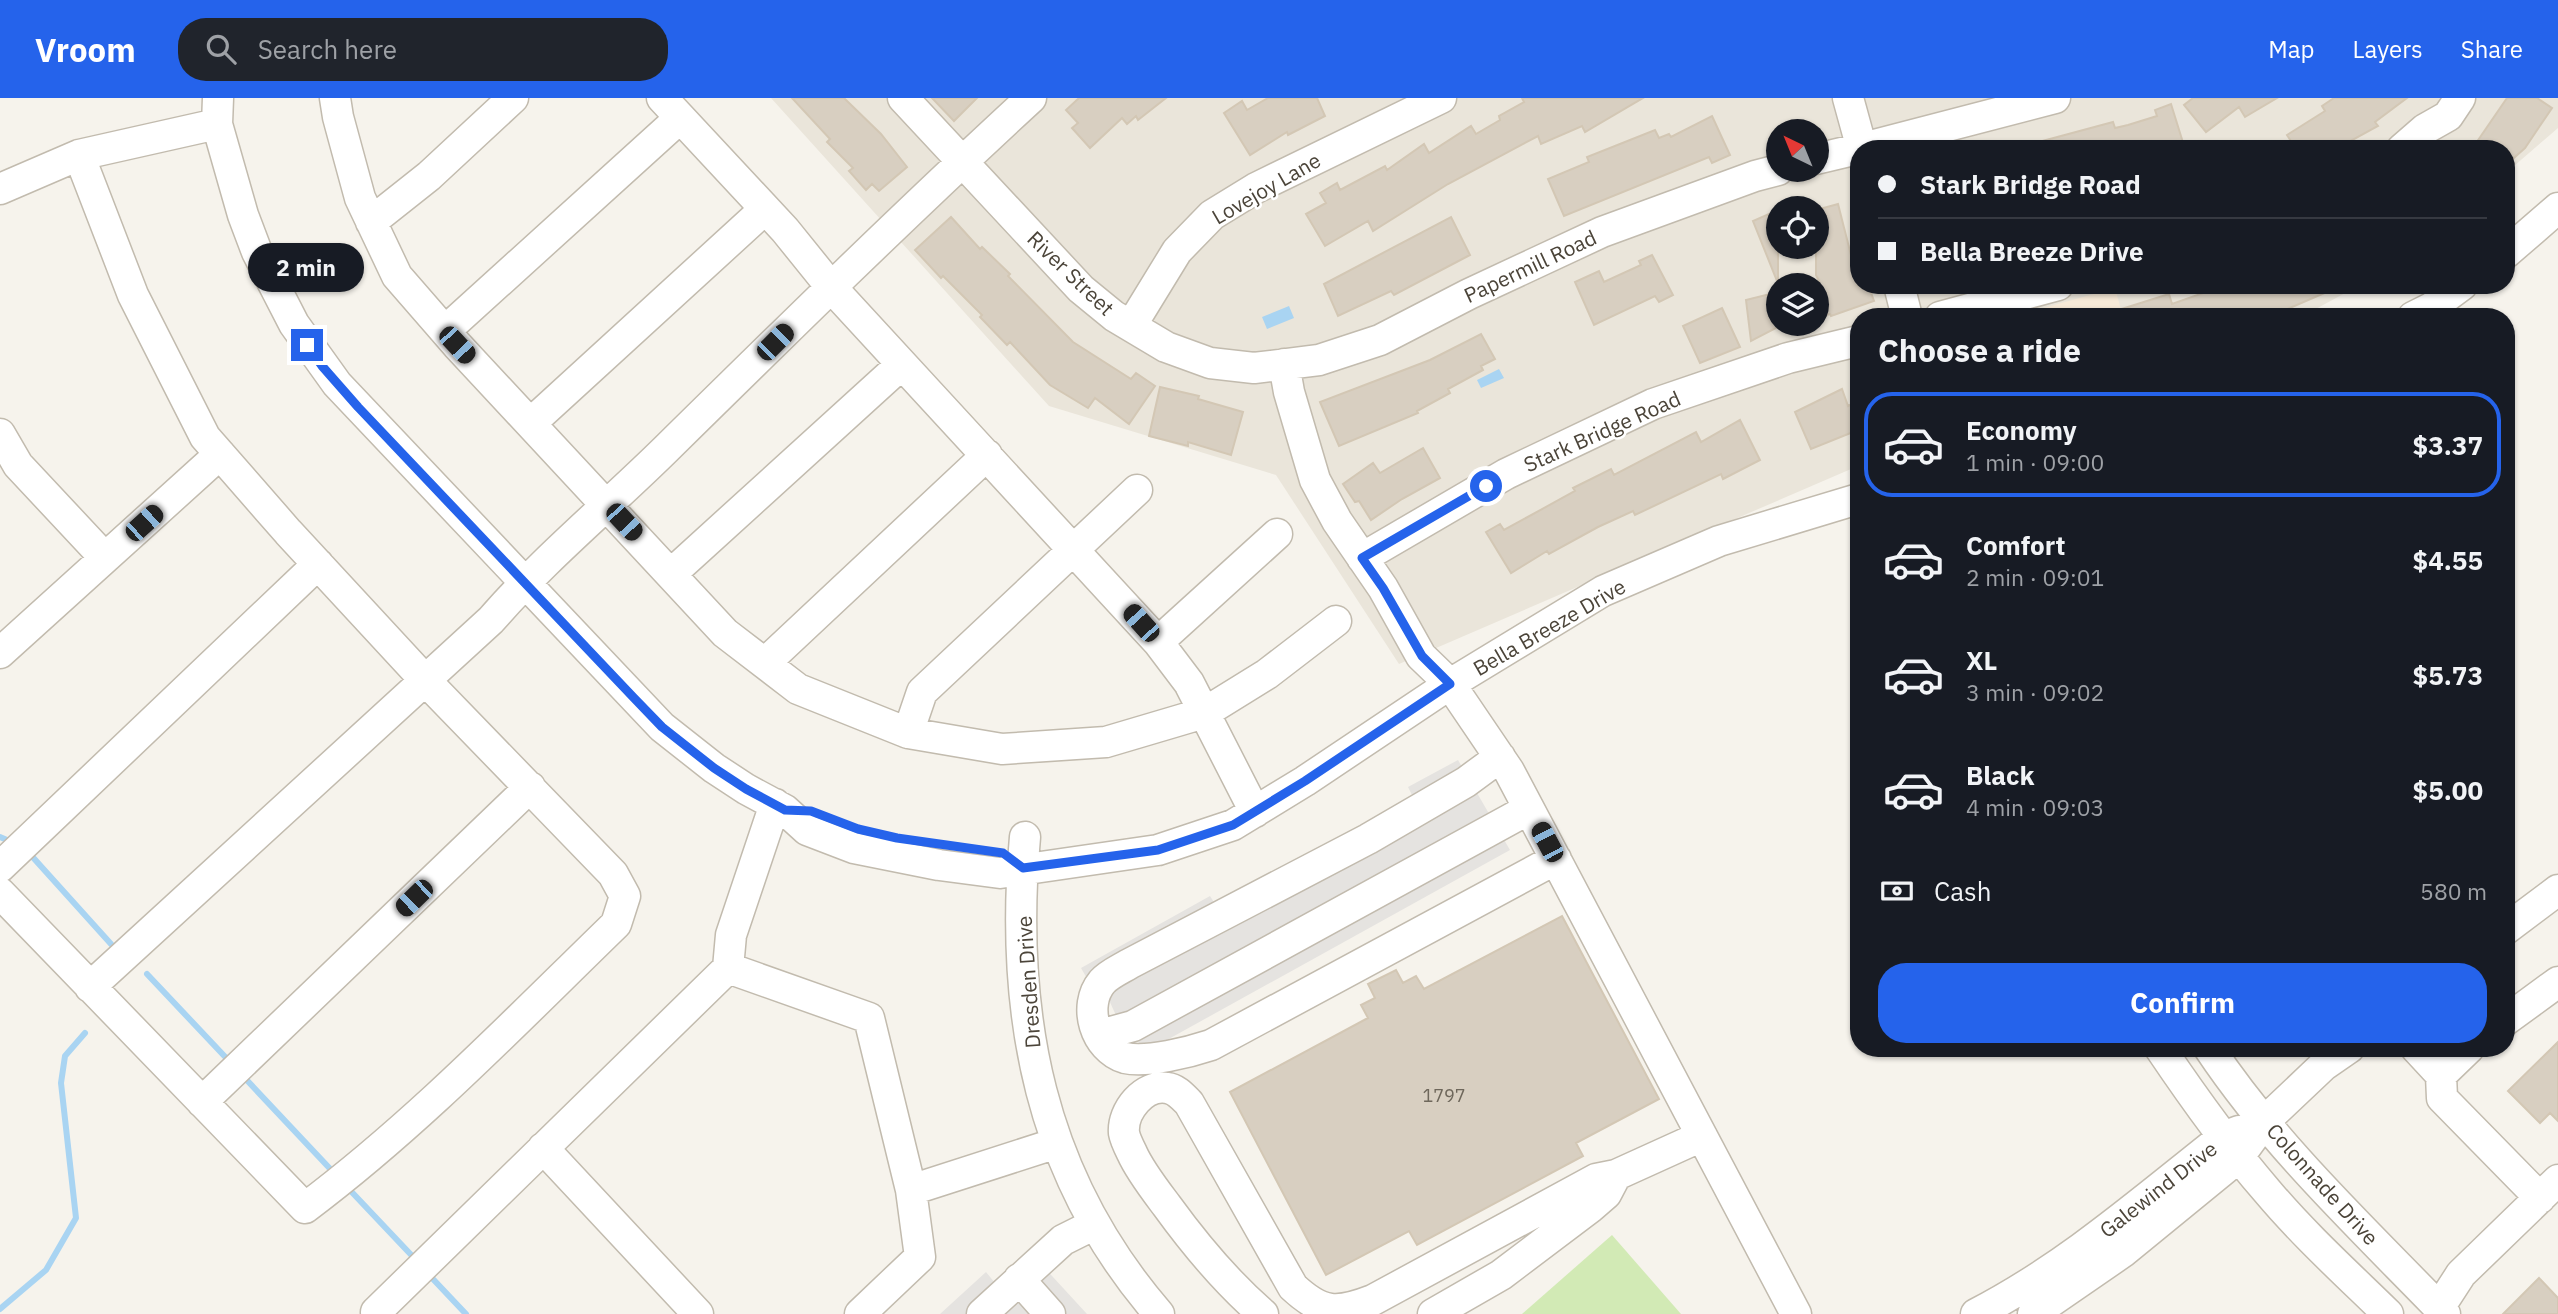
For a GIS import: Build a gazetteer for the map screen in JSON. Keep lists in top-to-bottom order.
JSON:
{
  "streets": {
    "street": [
      "Lovejoy Lane",
      "Papermill Road",
      "River Street",
      "Stark Bridge Road",
      "Bella Breeze Drive",
      "Dresden Drive",
      "Colonnade Drive",
      "Galewind Drive"
    ]
  },
  "crossings": [
    ["Lovejoy Lane", "River Street"],
    ["Papermill Road", "River Street"],
    ["Bella Breeze Drive", "Dresden Drive"],
    ["Colonnade Drive", "Galewind Drive"]
  ],
  "house_numbers": ["1797"],
  "north": "top left",
  "page": {
    "header": "Vroom",
    "search": "Search here",
    "nav": ["Map", "Layers", "Share"],
    "banner": ["Stark Bridge Road", "Bella Breeze Drive"],
    "bubble": "2 min",
    "heading": "Choose a ride",
    "list": [
      {
        "name": "Economy",
        "note": "1 min · 09:00",
        "value": "$3.37"
      },
      {
        "name": "Comfort",
        "note": "2 min · 09:01",
        "value": "$4.55"
      },
      {
        "name": "XL",
        "note": "3 min · 09:02",
        "value": "$5.73"
      },
      {
        "name": "Black",
        "note": "4 min · 09:03",
        "value": "$5.00"
      }
    ],
    "pay": ["Cash", "580 m"],
    "buttons": "Confirm"
  }
}
